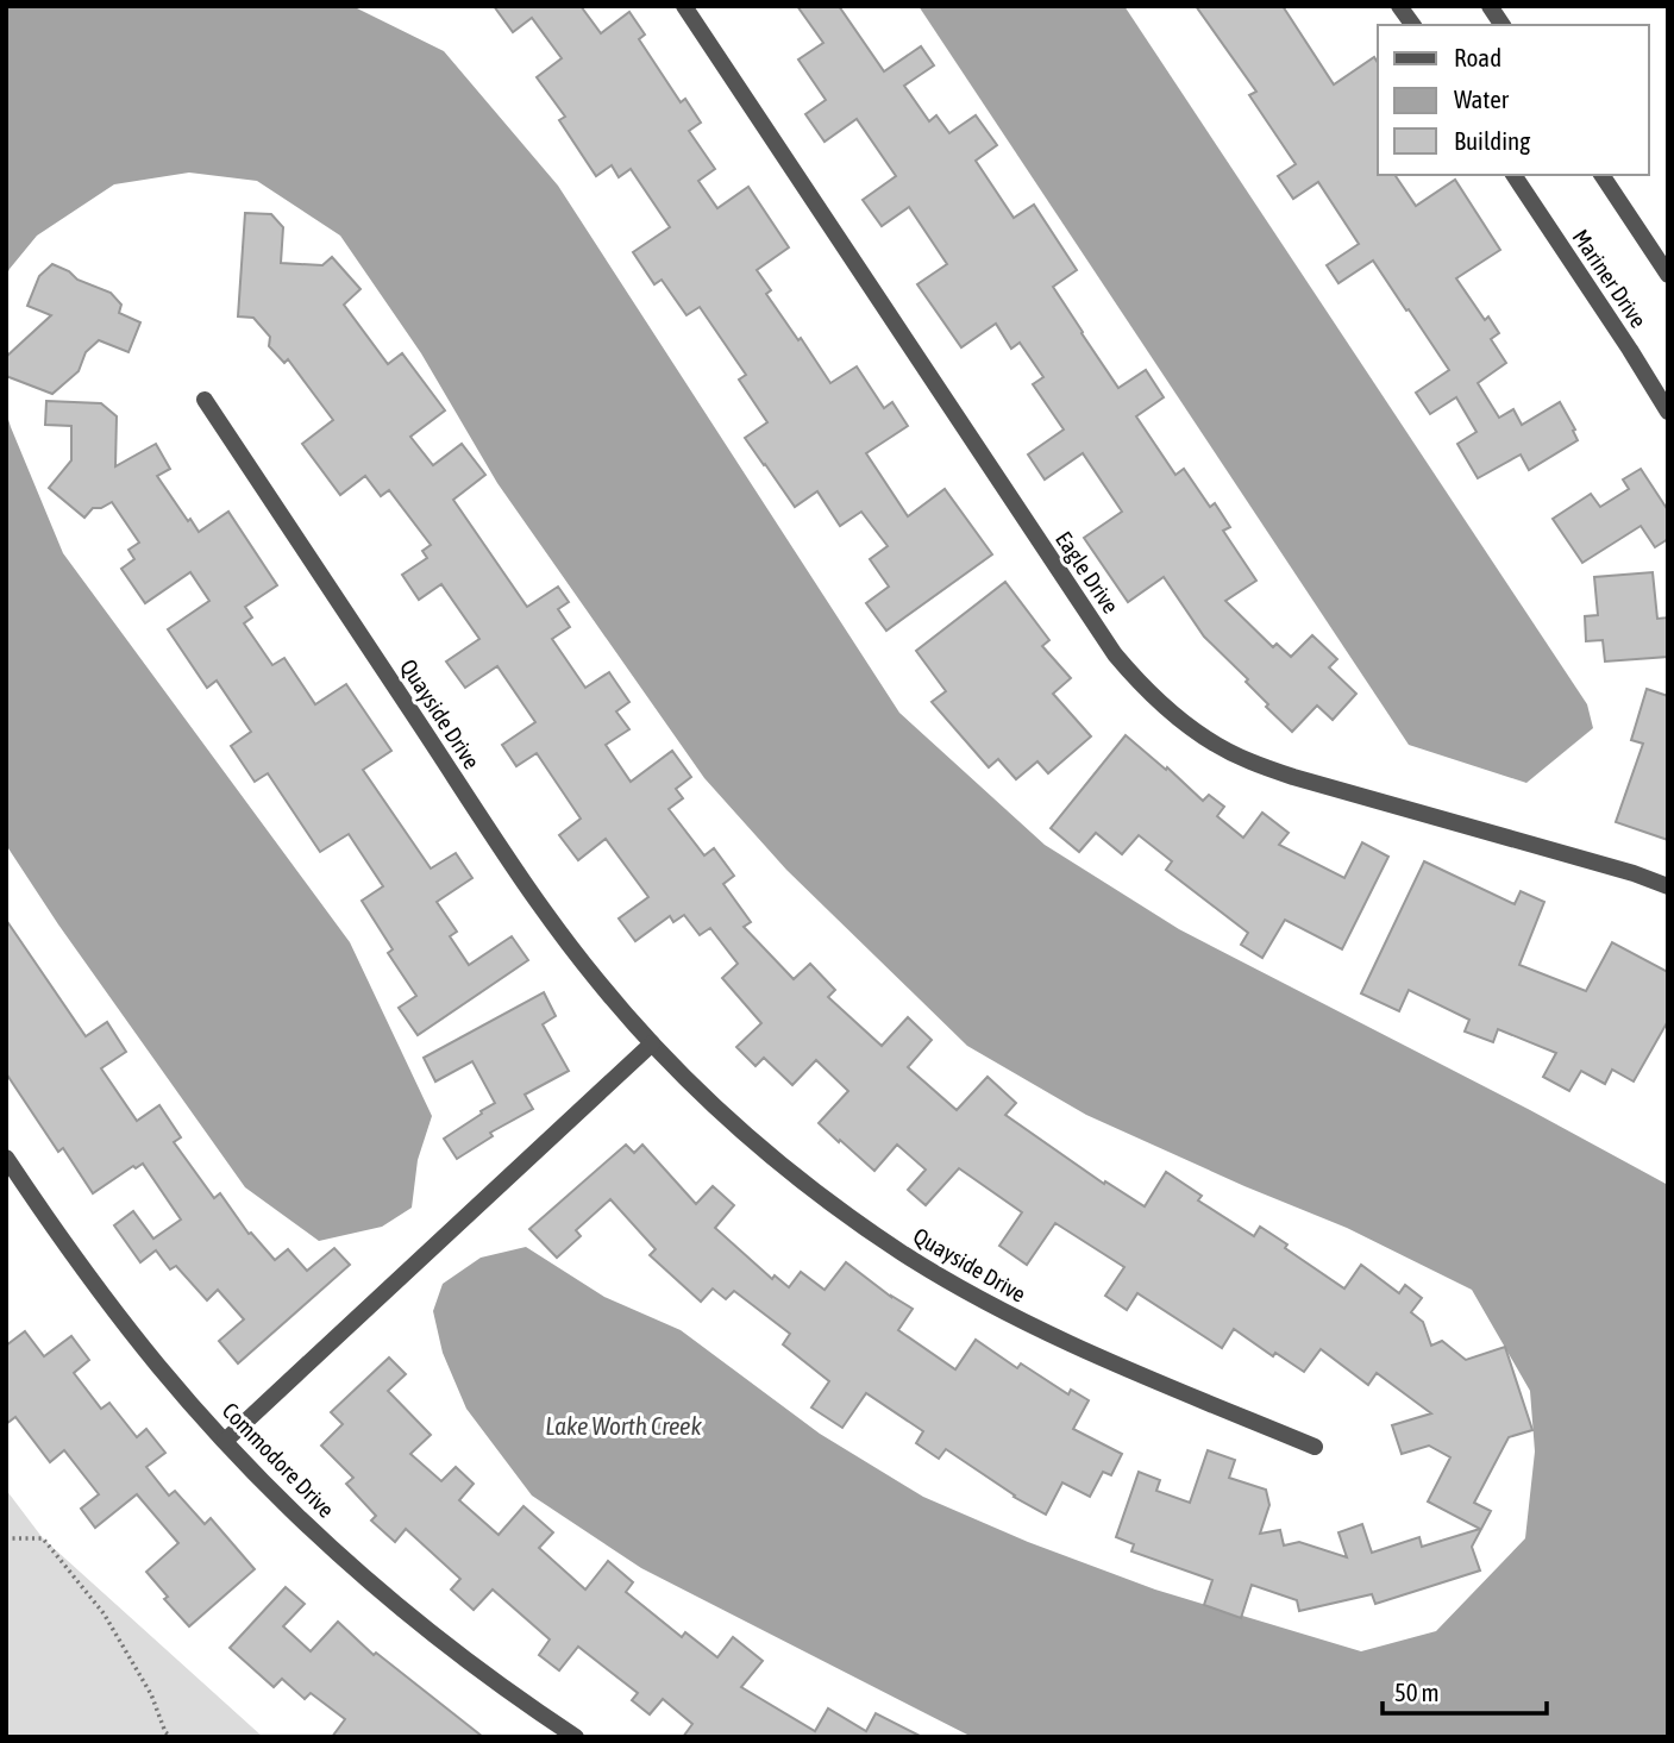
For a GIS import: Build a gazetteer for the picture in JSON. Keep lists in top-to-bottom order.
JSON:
{
  "streets": {
    "street": [
      "Mariner Drive",
      "Eagle Drive",
      "Quayside Drive",
      "Commodore Drive"
    ]
  },
  "water": ["Lake Worth Creek"],
  "legend": ["Road", "Water", "Building"],
  "scale_bar": "50 m"
}
